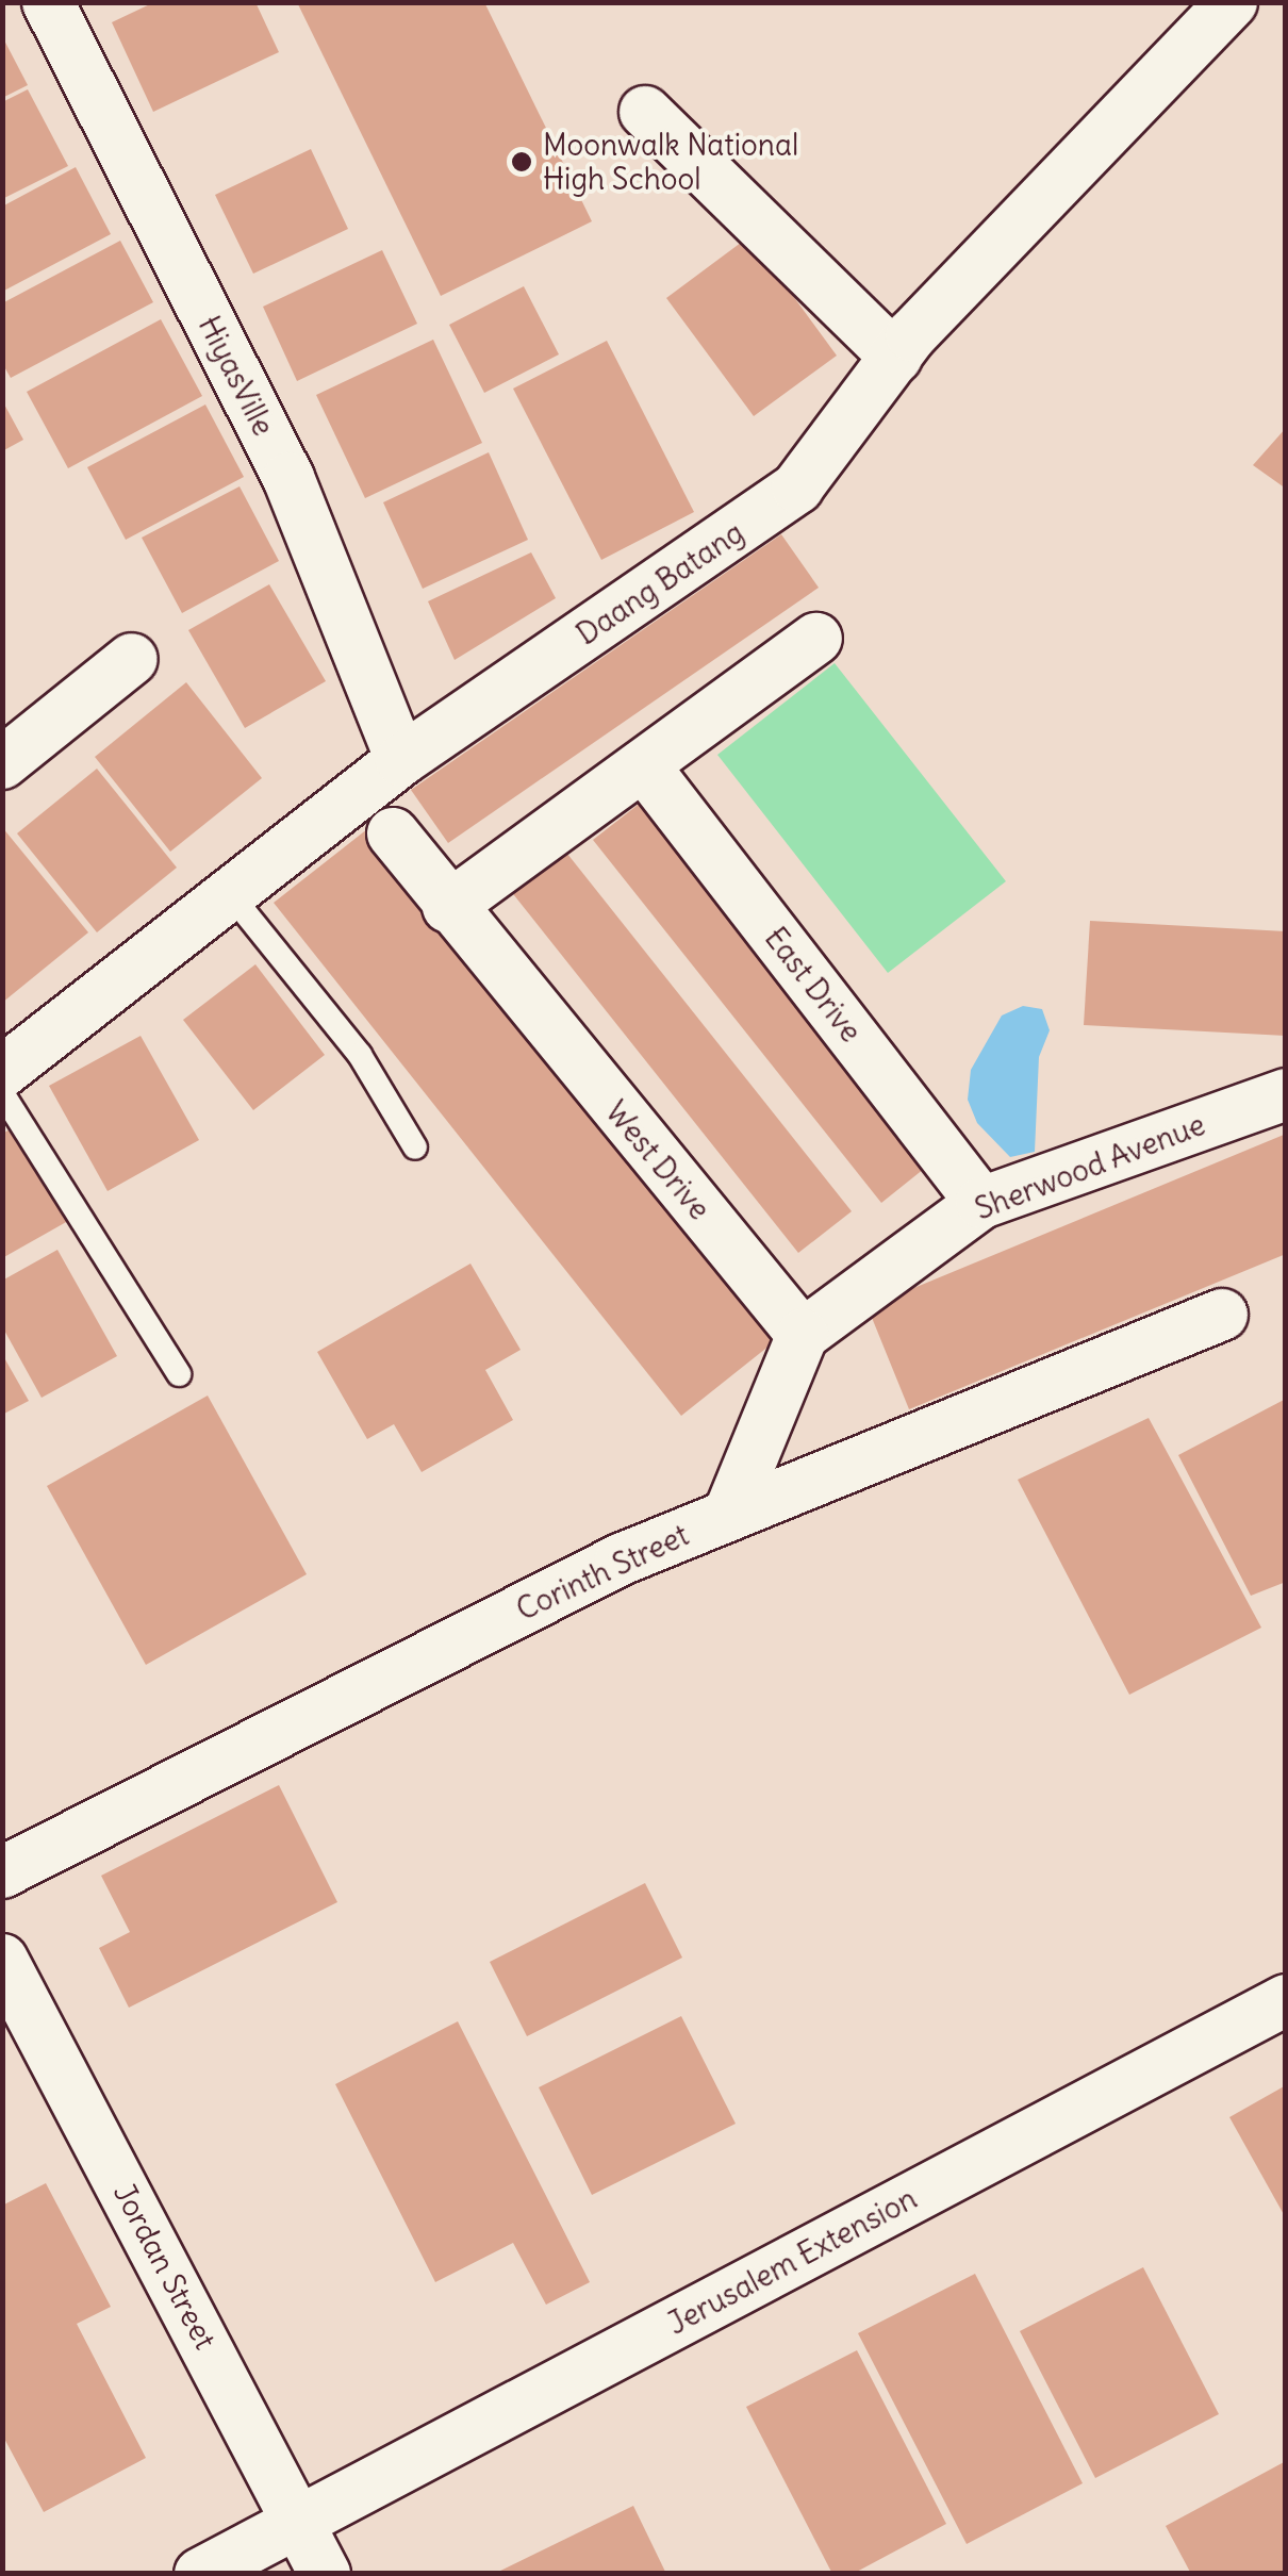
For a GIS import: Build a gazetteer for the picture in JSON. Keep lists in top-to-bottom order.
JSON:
{
  "streets": {
    "street": [
      "HiyasVille",
      "Daang Batang",
      "East Drive",
      "West Drive",
      "Sherwood Avenue",
      "Corinth Street",
      "Jerusalem Extension",
      "Jordan Street"
    ]
  },
  "crossings": [
    ["HiyasVille", "Daang Batang"],
    ["East Drive", "Sherwood Avenue"],
    ["West Drive", "Sherwood Avenue"],
    ["Jerusalem Extension", "Jordan Street"]
  ],
  "places": ["Moonwalk National High School"]
}
